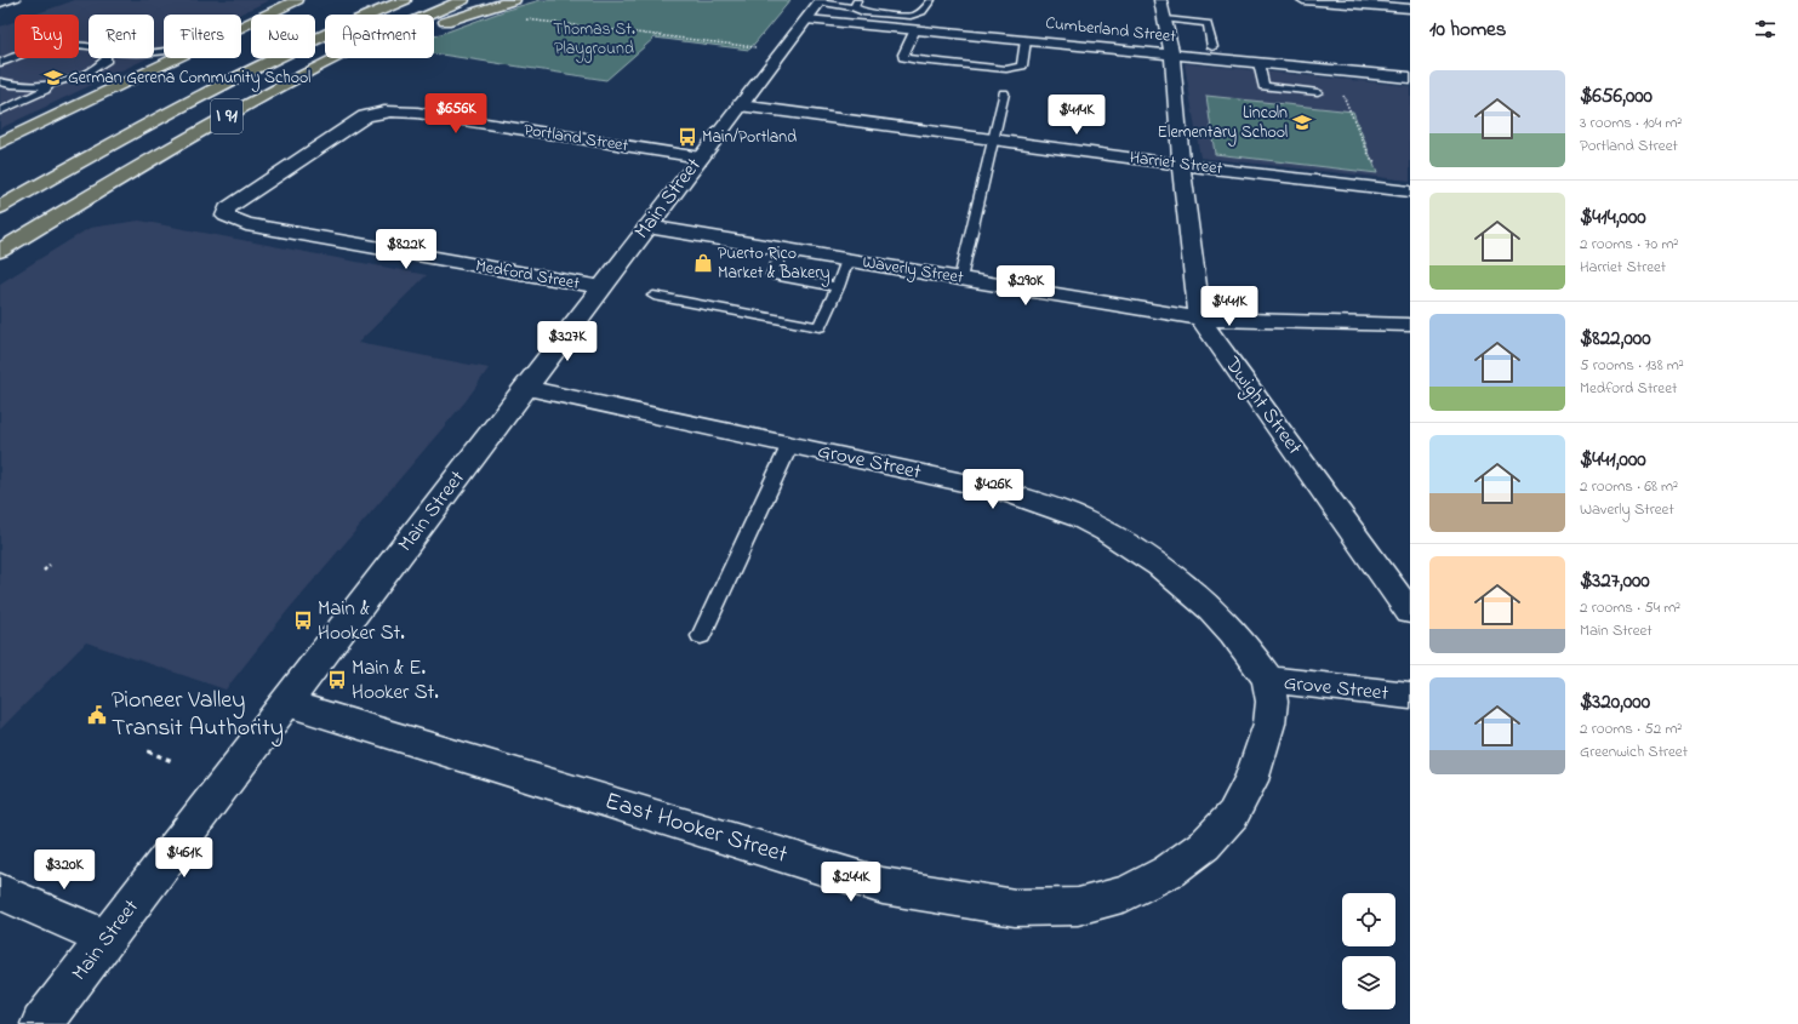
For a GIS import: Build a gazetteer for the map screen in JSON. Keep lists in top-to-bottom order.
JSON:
{
  "streets": {
    "main road": ["I 91"],
    "street": [
      "Cumberland Street",
      "Portland Street",
      "Harriet Street",
      "Main Street",
      "Waverly Street",
      "Medford Street",
      "Dwight Street",
      "Grove Street",
      "East Hooker Street"
    ]
  },
  "crossings": [
    ["Cumberland Street", "Main Street"],
    ["Cumberland Street", "Dwight Street"],
    ["Portland Street", "Main Street"],
    ["Portland Street", "Medford Street"],
    ["Harriet Street", "Main Street"],
    ["Harriet Street", "Dwight Street"],
    ["Main Street", "Waverly Street"],
    ["Main Street", "Medford Street"],
    ["Main Street", "Grove Street"],
    ["Main Street", "East Hooker Street"],
    ["Waverly Street", "Dwight Street"],
    ["Grove Street", "East Hooker Street"]
  ],
  "parks": ["Thomas St. Playground"],
  "places": {
    "school or university": ["German Gerena Community School", "Lincoln Elementary School"],
    "bus stop": ["Main/Portland", "Main & Hooker St.", "Main & E. Hooker St."],
    "shop": ["Puerto Rico Market & Bakery"],
    "public building": ["Pioneer Valley Transit Authority"]
  },
  "page": {
    "heading": "10 homes",
    "chip": [
      "Buy",
      "Rent",
      "Filters",
      "New",
      "Apartment"
    ],
    "list": [
      {
        "name": "$656,000",
        "note": "3 rooms · 104 m² · Portland Street"
      },
      {
        "name": "$414,000",
        "note": "2 rooms · 70 m² · Harriet Street"
      },
      {
        "name": "$822,000",
        "note": "5 rooms · 138 m² · Medford Street"
      },
      {
        "name": "$441,000",
        "note": "2 rooms · 68 m² · Waverly Street"
      },
      {
        "name": "$327,000",
        "note": "2 rooms · 54 m² · Main Street"
      },
      {
        "name": "$320,000",
        "note": "2 rooms · 52 m² · Greenwich Street"
      }
    ],
    "price": [
      "$656K",
      "$414K",
      "$822K",
      "$290K",
      "$441K",
      "$327K",
      "$426K",
      "$461K",
      "$320K",
      "$244K"
    ]
  }
}
